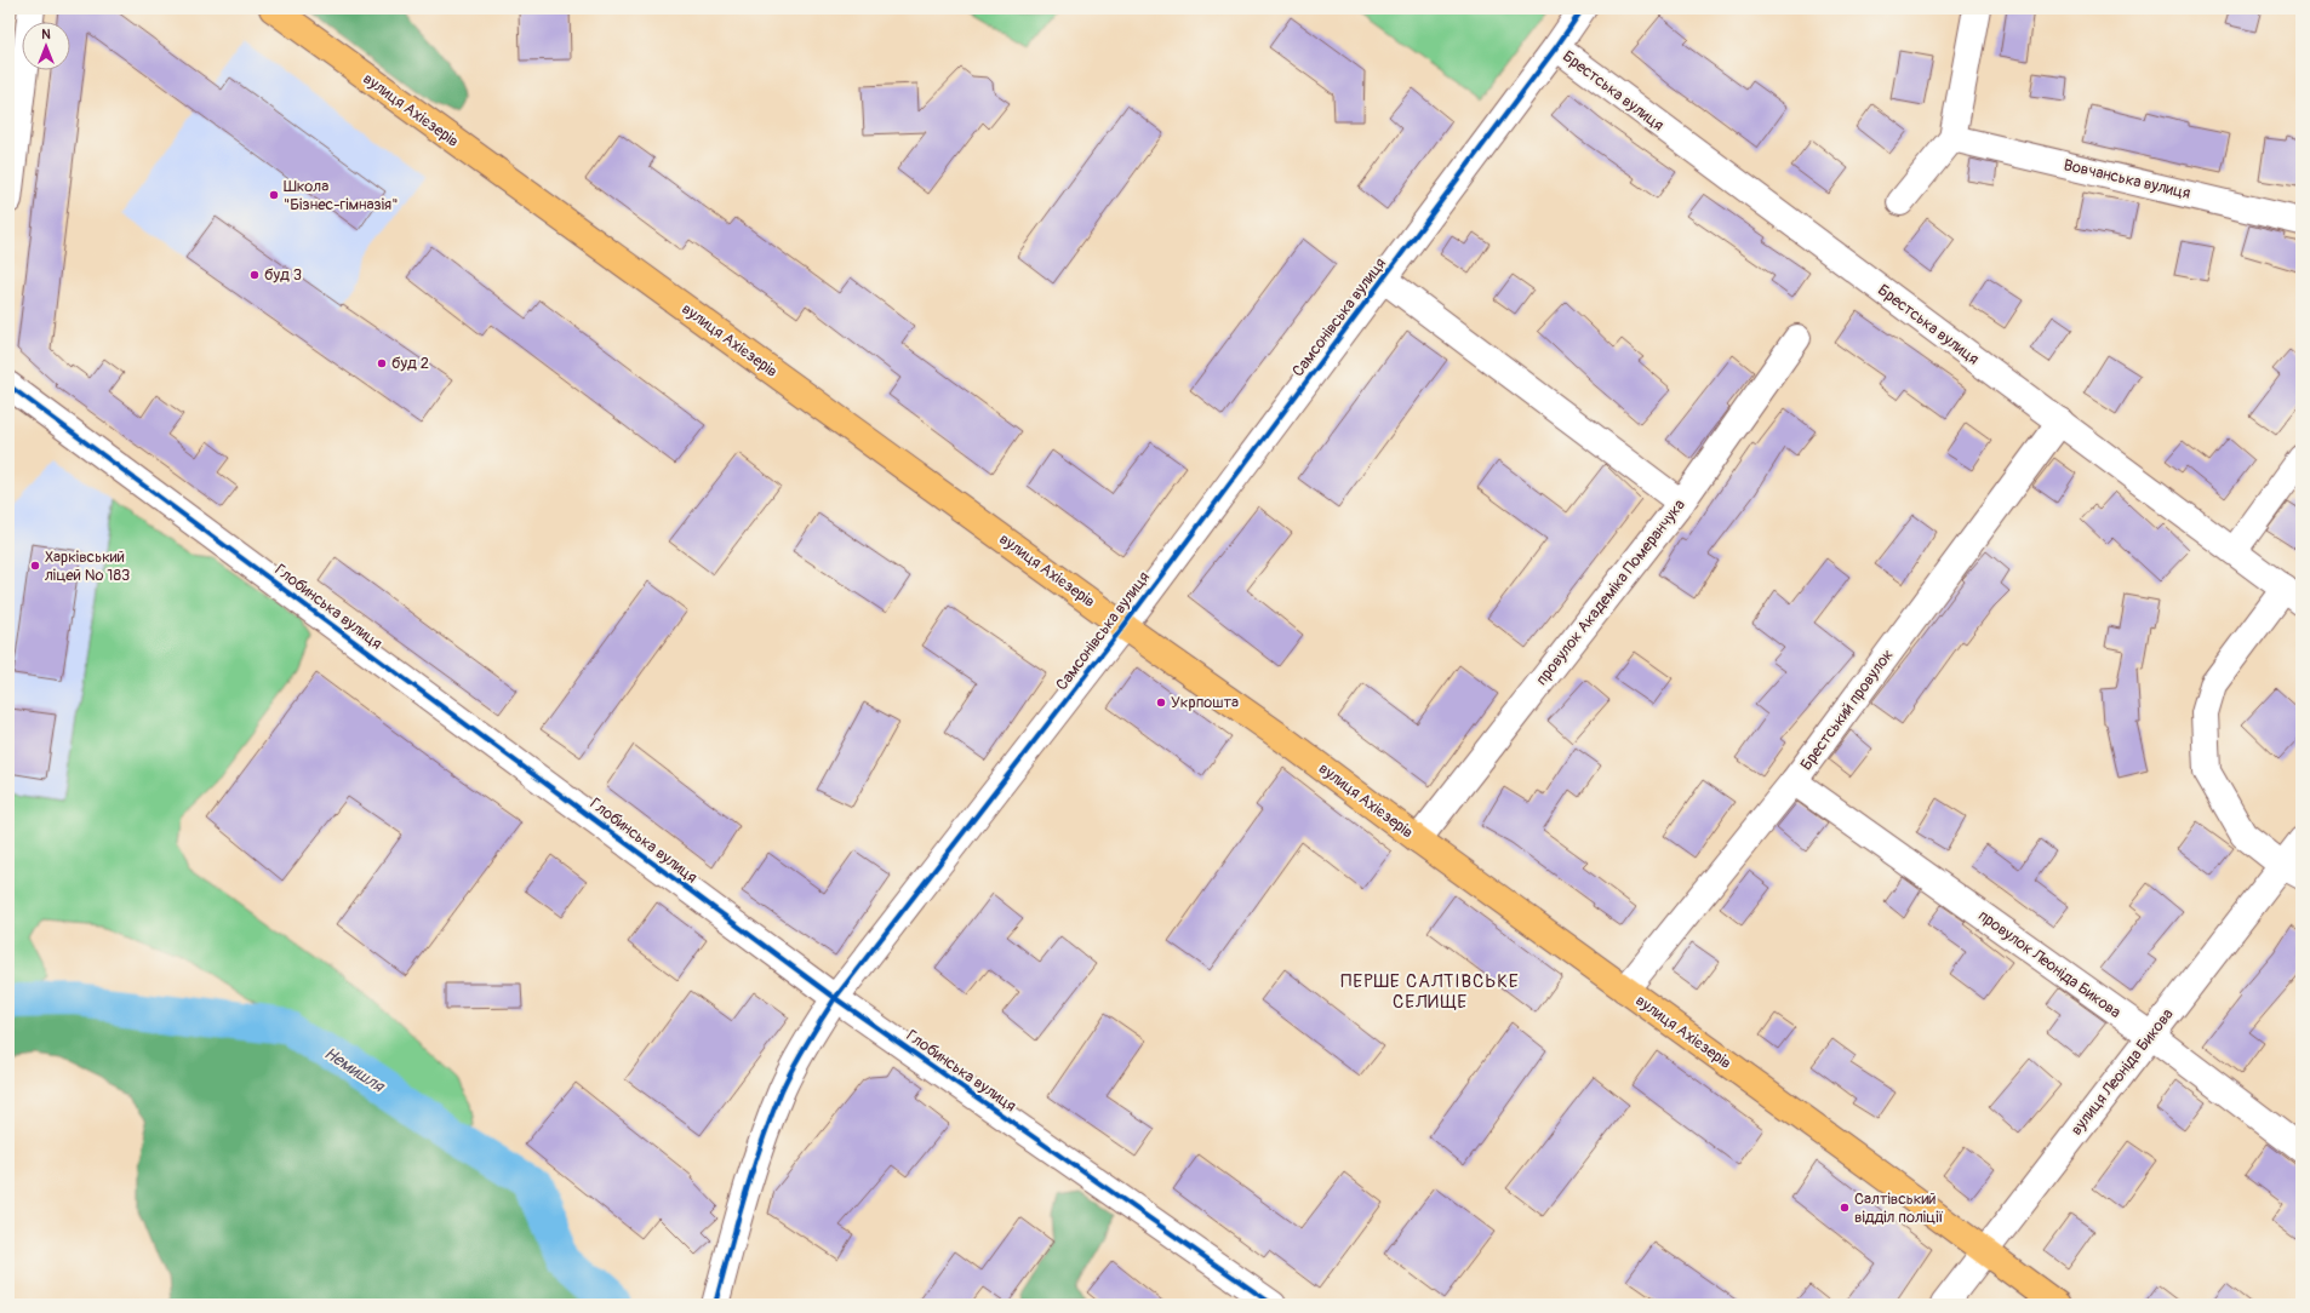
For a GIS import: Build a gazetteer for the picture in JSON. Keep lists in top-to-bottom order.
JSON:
{
  "streets": {
    "main road": ["вулиця Ахієзерів"],
    "street": [
      "Брестська вулиця",
      "Вовчанська вулиця",
      "Самсонівська вулиця",
      "провулок Академіка Померанчука",
      "Глобинська вулиця",
      "Брестський провулок",
      "провулок Леоніда Бикова",
      "вулиця Леоніда Бикова"
    ]
  },
  "crossings": [
    ["Брестська вулиця", "Самсонівська вулиця"],
    ["Брестська вулиця", "Брестський провулок"],
    ["вулиця Ахієзерів", "Самсонівська вулиця"],
    ["вулиця Ахієзерів", "провулок Академіка Померанчука"],
    ["вулиця Ахієзерів", "Брестський провулок"],
    ["вулиця Ахієзерів", "вулиця Леоніда Бикова"],
    ["Самсонівська вулиця", "Глобинська вулиця"],
    ["Брестський провулок", "провулок Леоніда Бикова"],
    ["провулок Леоніда Бикова", "вулиця Леоніда Бикова"]
  ],
  "districts": ["ПЕРШЕ САЛТІВСЬКЕ СЕЛИЩЕ"],
  "water": ["Немишля"],
  "places": [
    "Школа \"Бізнес-гімназія\"",
    "буд 3",
    "буд 2",
    "Харківський ліцей № 183",
    "Укрпошта",
    "Салтівський відділ поліції"
  ],
  "north": "top"
}
